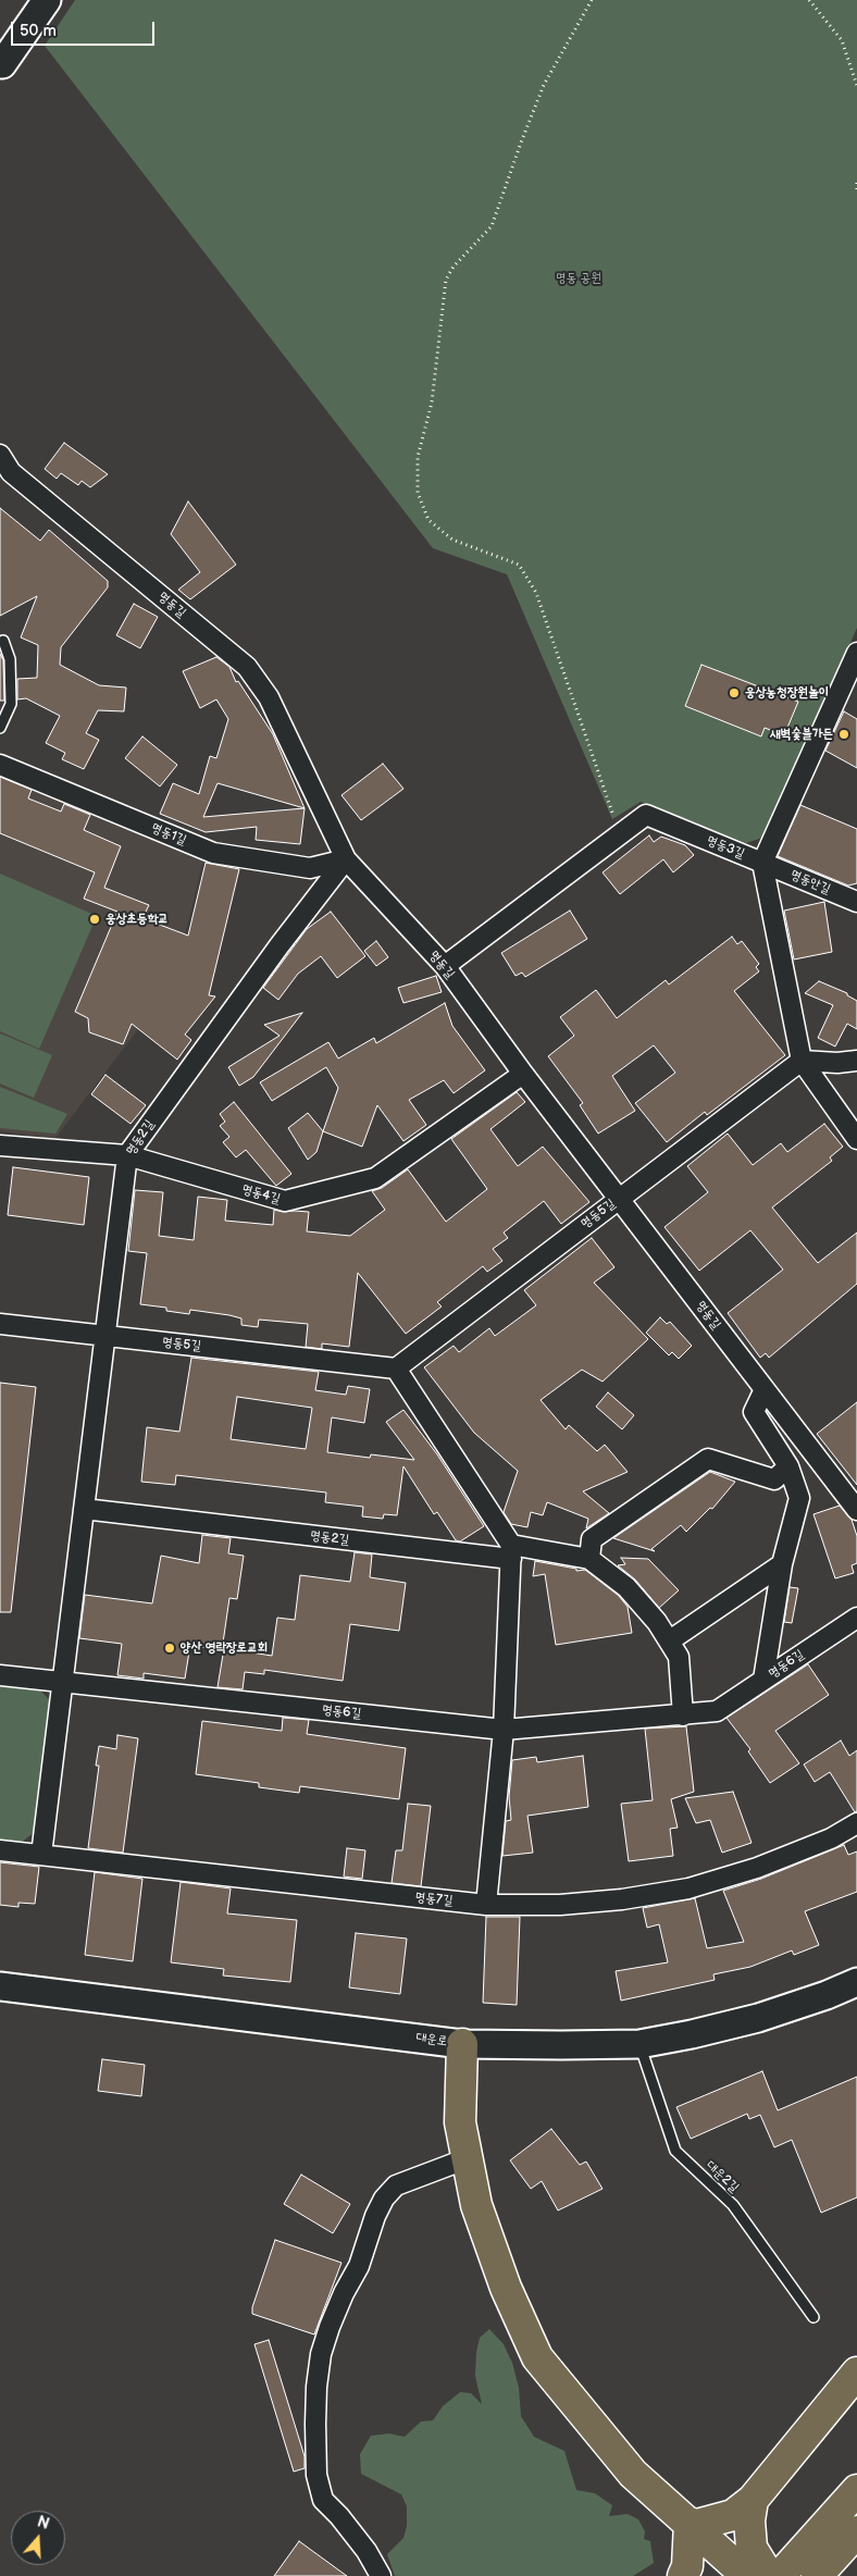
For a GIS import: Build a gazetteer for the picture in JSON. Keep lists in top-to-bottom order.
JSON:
{
  "streets": {
    "street": [
      "명동길",
      "명동1길",
      "명동3길",
      "명동안길",
      "명동2길",
      "명동4길",
      "명동5길",
      "명동6길",
      "명동7길",
      "대운로"
    ],
    "lane": ["대운2길"]
  },
  "crossings": [
    ["명동길", "명동1길"],
    ["명동길", "명동3길"],
    ["명동길", "명동2길"],
    ["명동길", "명동4길"],
    ["명동길", "명동5길"],
    ["명동1길", "명동2길"],
    ["명동3길", "명동안길"],
    ["명동2길", "명동4길"],
    ["명동2길", "명동5길"],
    ["명동2길", "명동6길"],
    ["명동2길", "명동7길"],
    ["대운로", "대운2길"]
  ],
  "parks": ["명동 공원"],
  "places": [
    "웅상농청장원놀이",
    "새벽숯불가든",
    "웅상초등학교",
    "양산 영락장로교회"
  ],
  "scale_bar": "50 m",
  "north": "top"
}
